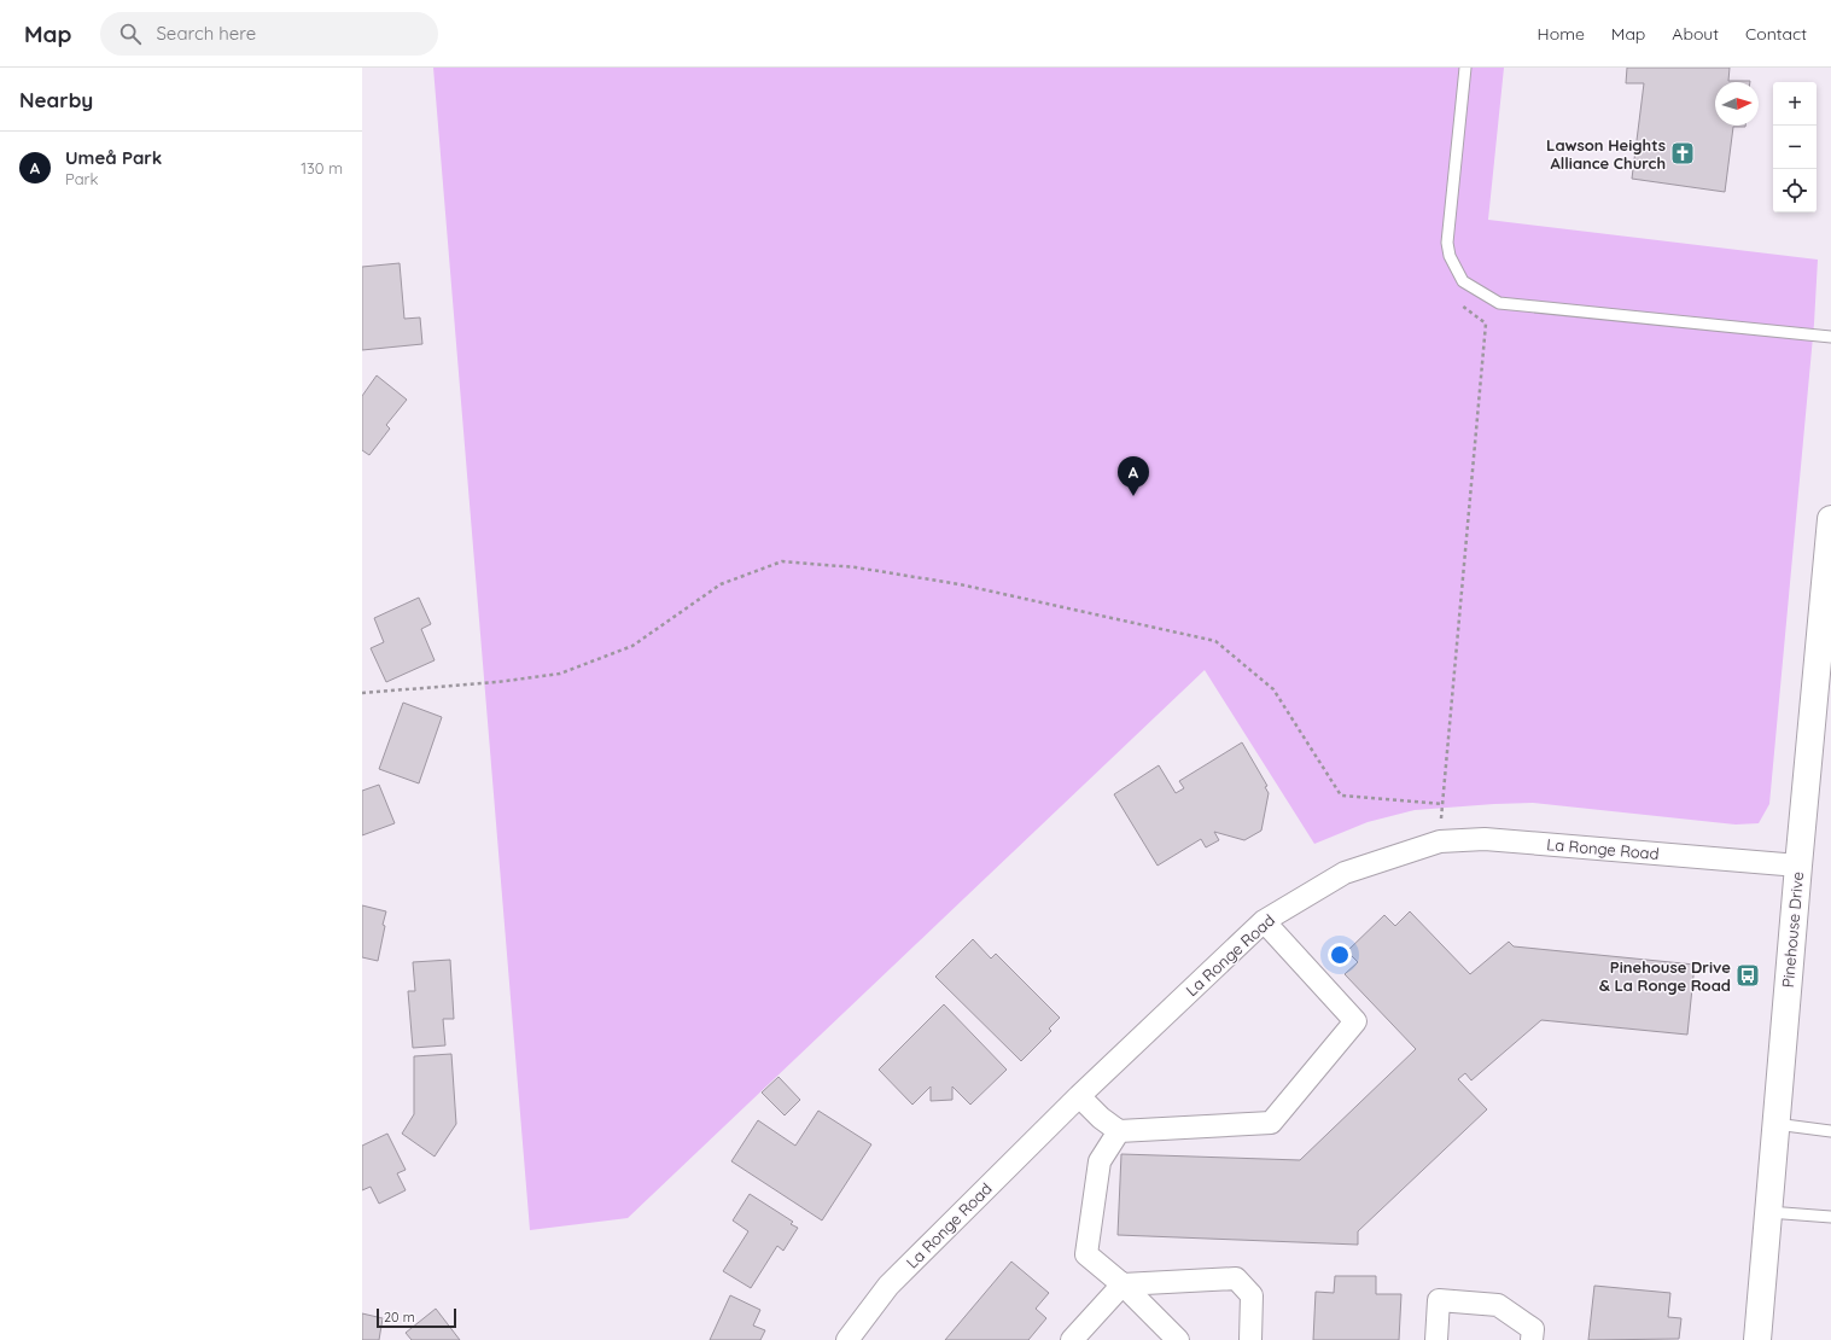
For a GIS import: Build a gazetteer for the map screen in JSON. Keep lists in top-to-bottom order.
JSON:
{
  "streets": {
    "street": ["La Ronge Road", "Pinehouse Drive"]
  },
  "crossings": [
    ["La Ronge Road", "Pinehouse Drive"]
  ],
  "places": {
    "church": ["Lawson Heights Alliance Church"],
    "bus stop": ["Pinehouse Drive & La Ronge Road"]
  },
  "scale_bar": "20 m",
  "north": "right",
  "page": {
    "header": "Map",
    "search": "Search here",
    "nav": [
      "Home",
      "Map",
      "About",
      "Contact"
    ],
    "heading": "Nearby",
    "map_buttons": ["+", "−"],
    "list": [
      {
        "mark": "A",
        "name": "Umeå Park",
        "note": "Park",
        "value": "130 m"
      }
    ],
    "pins": "A",
    "scale": "20 m"
  }
}
